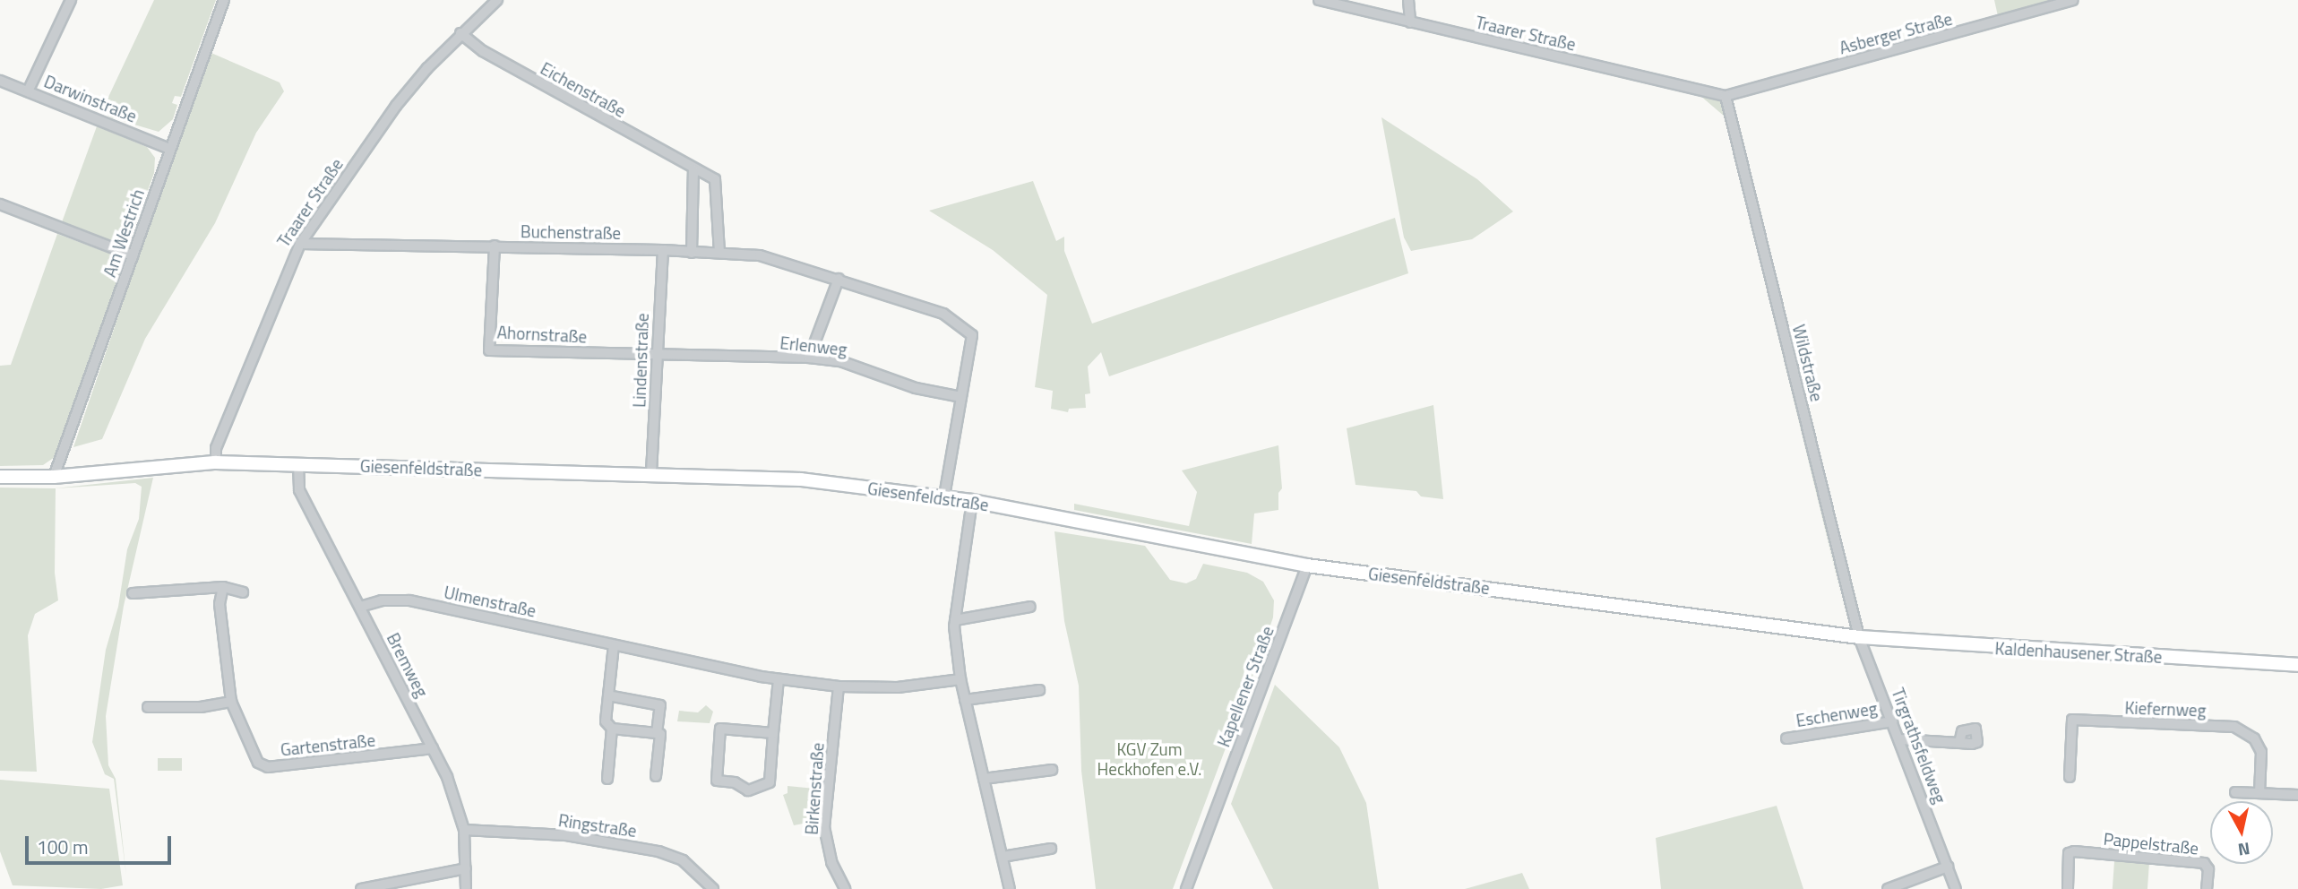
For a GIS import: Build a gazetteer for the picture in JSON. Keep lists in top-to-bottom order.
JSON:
{
  "streets": {
    "main road": ["Giesenfeldstraße", "Kaldenhausener Straße"],
    "street": [
      "Traarer Straße",
      "Asberger Straße",
      "Eichenstraße",
      "Darwinstraße",
      "Buchenstraße",
      "Am Westrich",
      "Ahornstraße",
      "Erlenweg",
      "Lindenstraße",
      "Wildstraße",
      "Ulmenstraße",
      "Bremweg",
      "Kapellener Straße",
      "Kiefernweg",
      "Eschenweg",
      "Gartenstraße",
      "Tirgrathsfeldweg",
      "Birkenstraße",
      "Ringstraße",
      "Pappelstraße"
    ]
  },
  "crossings": [
    ["Traarer Straße", "Asberger Straße"],
    ["Traarer Straße", "Eichenstraße"],
    ["Traarer Straße", "Buchenstraße"],
    ["Traarer Straße", "Wildstraße"],
    ["Traarer Straße", "Giesenfeldstraße"],
    ["Asberger Straße", "Wildstraße"],
    ["Eichenstraße", "Buchenstraße"],
    ["Darwinstraße", "Am Westrich"],
    ["Buchenstraße", "Ahornstraße"],
    ["Buchenstraße", "Erlenweg"],
    ["Buchenstraße", "Lindenstraße"],
    ["Buchenstraße", "Giesenfeldstraße"],
    ["Am Westrich", "Giesenfeldstraße"],
    ["Ahornstraße", "Erlenweg"],
    ["Ahornstraße", "Lindenstraße"],
    ["Erlenweg", "Lindenstraße"],
    ["Lindenstraße", "Giesenfeldstraße"],
    ["Wildstraße", "Giesenfeldstraße"],
    ["Wildstraße", "Kaldenhausener Straße"],
    ["Wildstraße", "Tirgrathsfeldweg"],
    ["Giesenfeldstraße", "Kaldenhausener Straße"],
    ["Giesenfeldstraße", "Bremweg"],
    ["Giesenfeldstraße", "Kapellener Straße"],
    ["Giesenfeldstraße", "Tirgrathsfeldweg"],
    ["Ulmenstraße", "Bremweg"],
    ["Ulmenstraße", "Birkenstraße"],
    ["Kaldenhausener Straße", "Tirgrathsfeldweg"],
    ["Bremweg", "Gartenstraße"],
    ["Bremweg", "Ringstraße"],
    ["Eschenweg", "Tirgrathsfeldweg"]
  ],
  "parks": ["KGV Zum Heckhofen e.V."],
  "scale_bar": "100 m",
  "north": "bottom"
}
